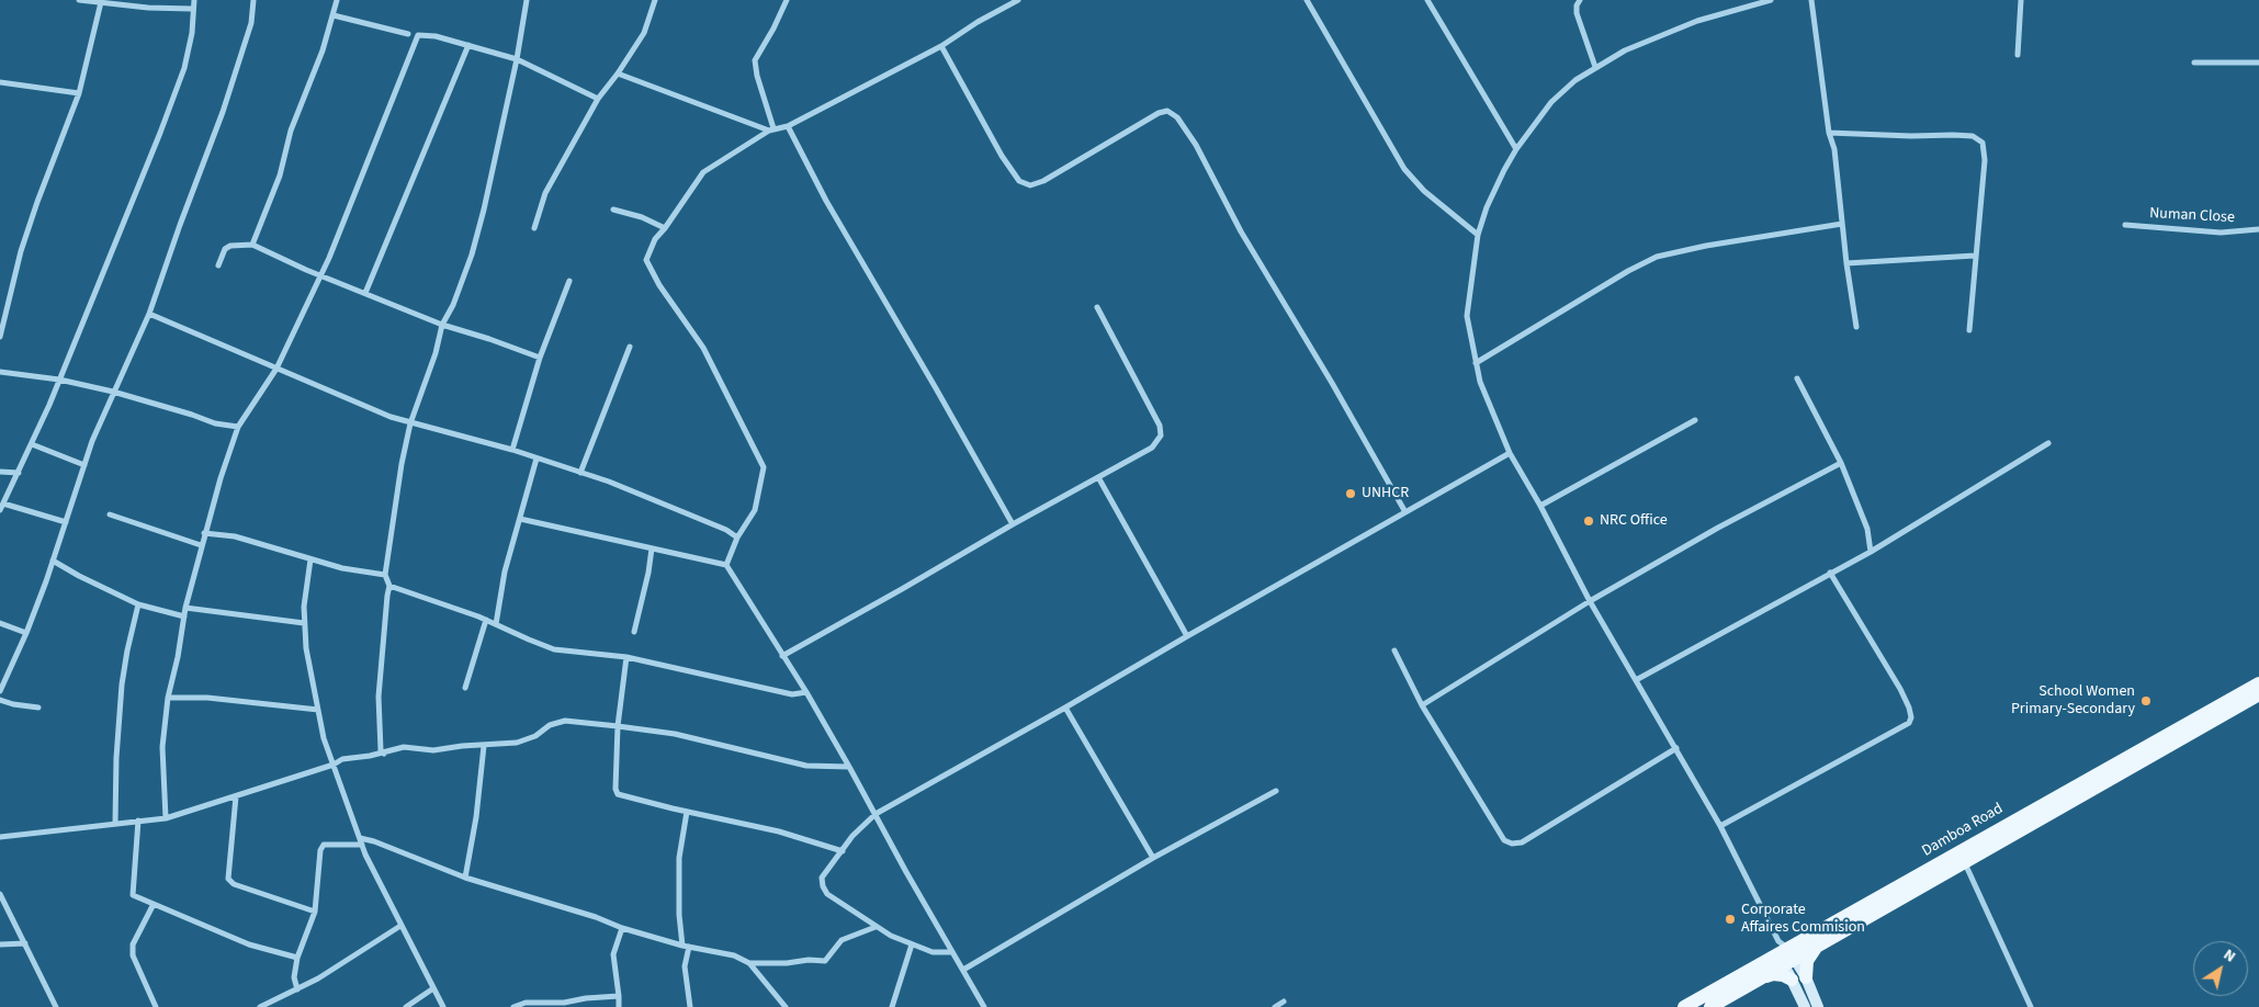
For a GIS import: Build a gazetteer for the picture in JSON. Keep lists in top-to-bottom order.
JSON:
{
  "streets": {
    "main road": ["Damboa Road"],
    "street": ["Numan Close"]
  },
  "places": [
    "UNHCR",
    "NRC Office",
    "School Women Primary-Secondary",
    "Corporate Affaires Commision"
  ],
  "north": "top right"
}
